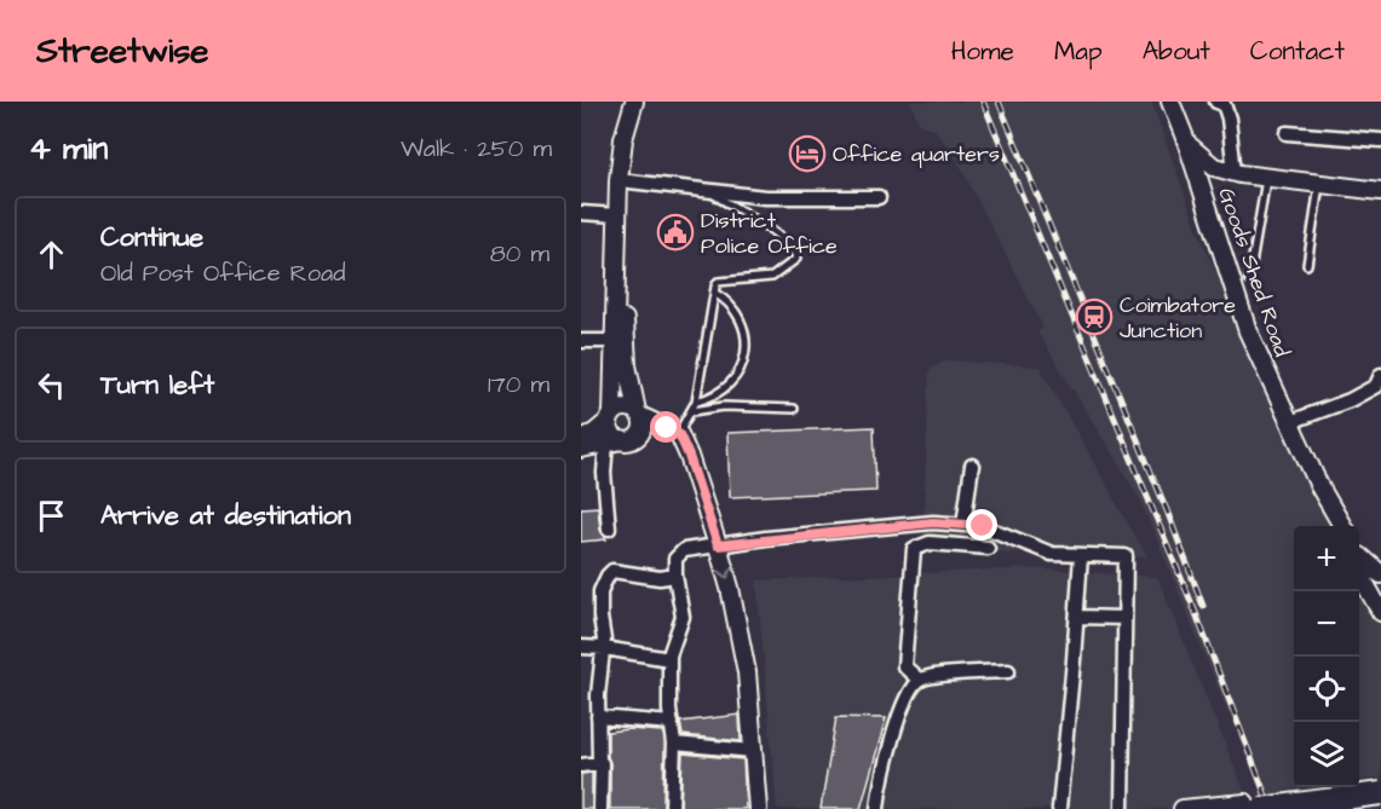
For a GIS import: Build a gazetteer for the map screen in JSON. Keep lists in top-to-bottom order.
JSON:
{
  "streets": {
    "main road": ["Goods Shed Road"]
  },
  "places": {
    "hotel": ["Office quarters"],
    "public building": ["District Police Office"],
    "station": ["Coimbatore Junction"]
  },
  "page": {
    "header": "Streetwise",
    "nav": [
      "Home",
      "Map",
      "About",
      "Contact"
    ],
    "heading": ["4 min", "Walk · 250 m"],
    "list": [
      ["Continue", "Old Post Office Road", "80 m"],
      ["Turn left", "170 m"],
      "Arrive at destination"
    ],
    "map_buttons": ["+", "−"]
  }
}
